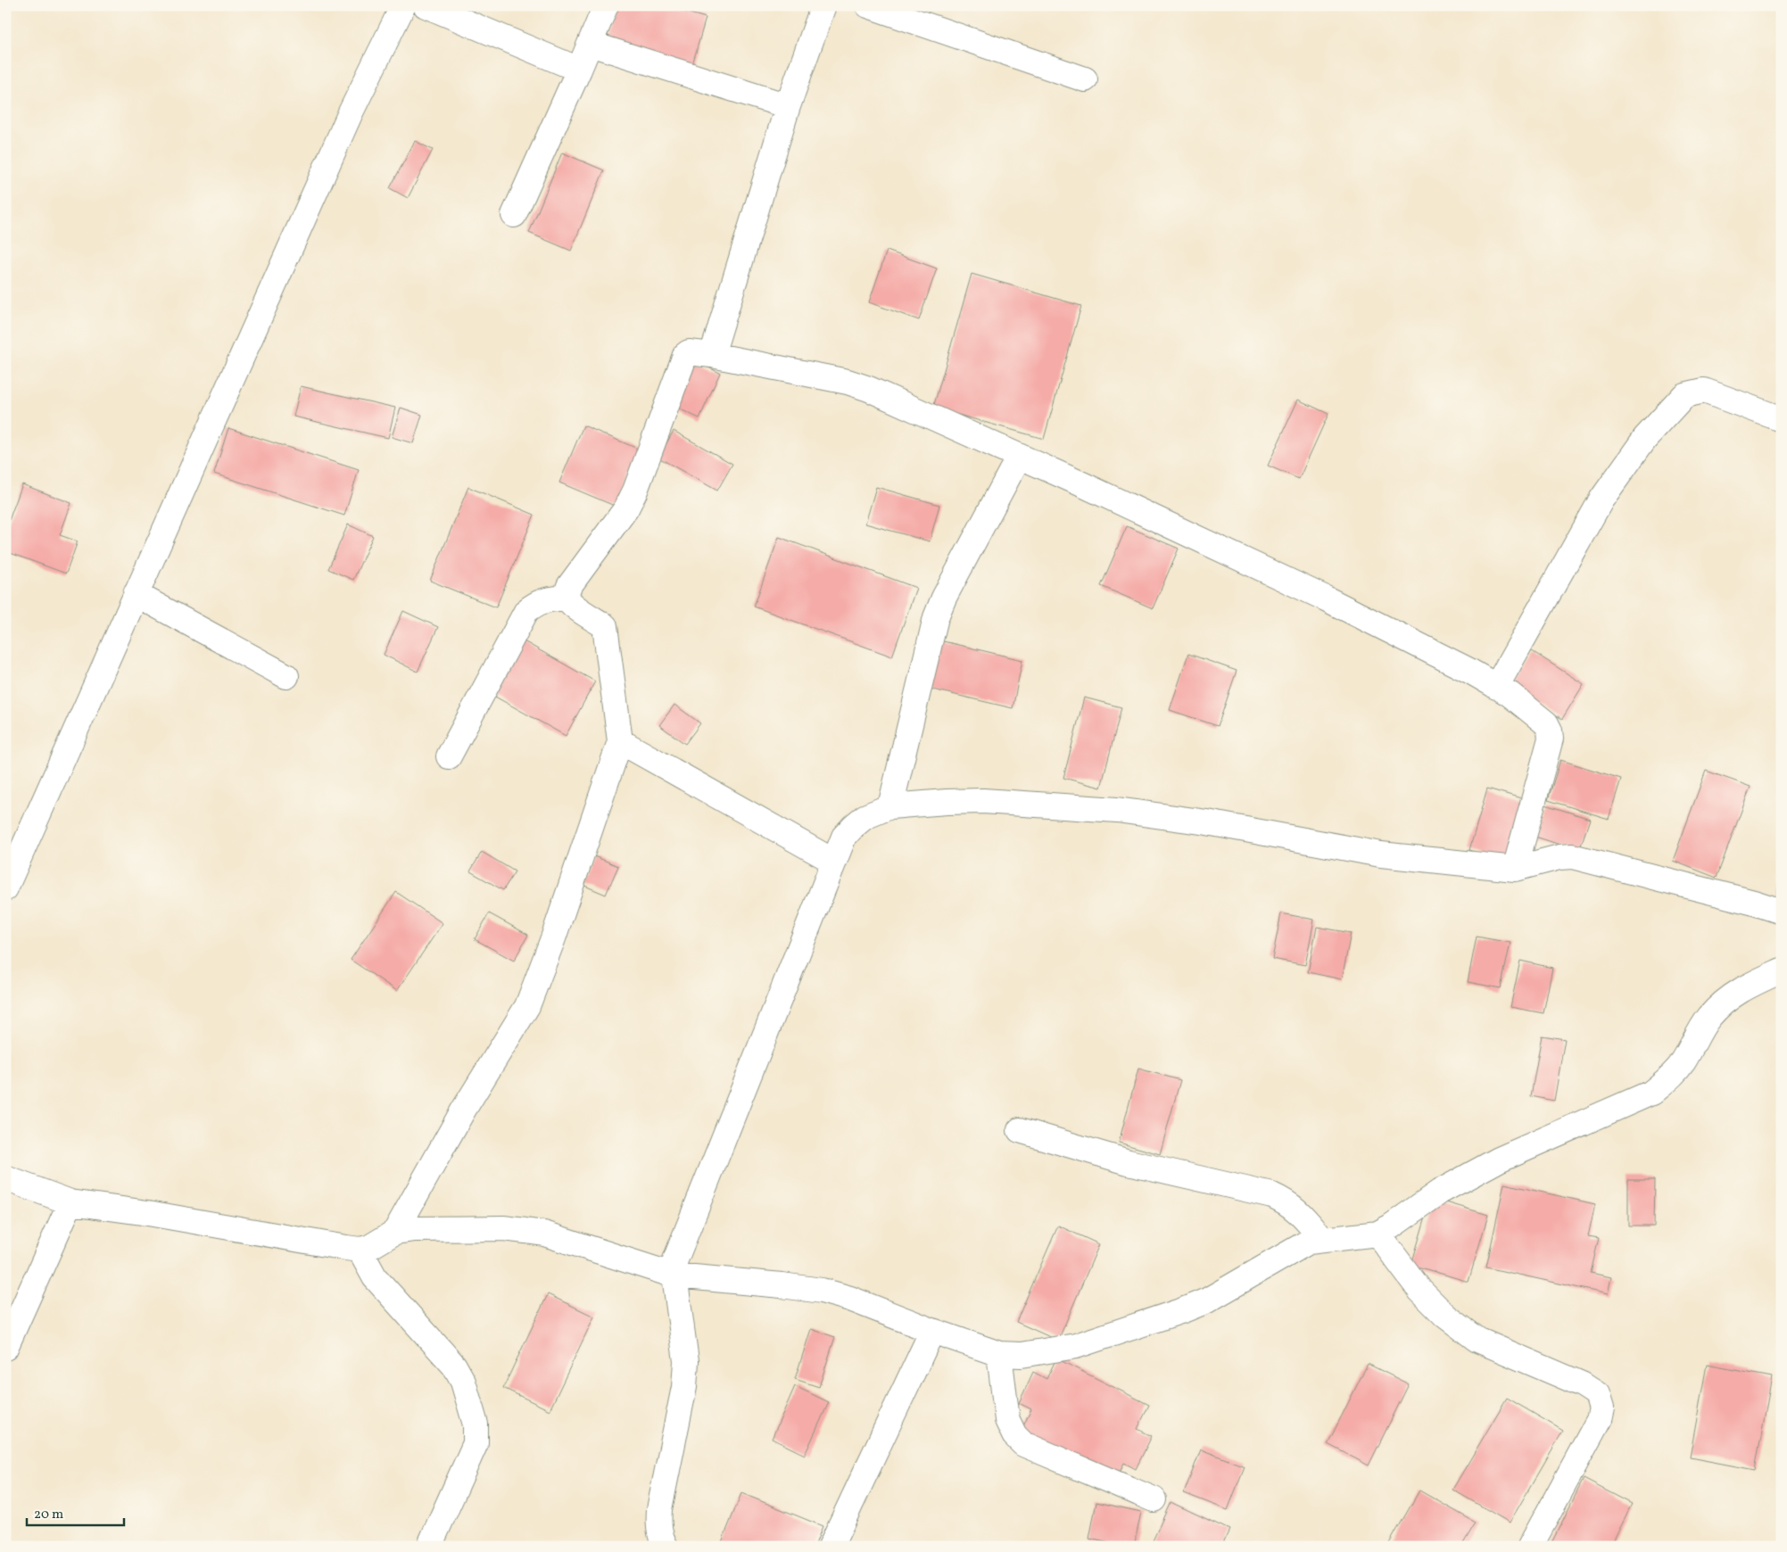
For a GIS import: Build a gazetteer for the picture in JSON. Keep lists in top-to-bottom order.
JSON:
{
  "scale_bar": "20 m"
}
